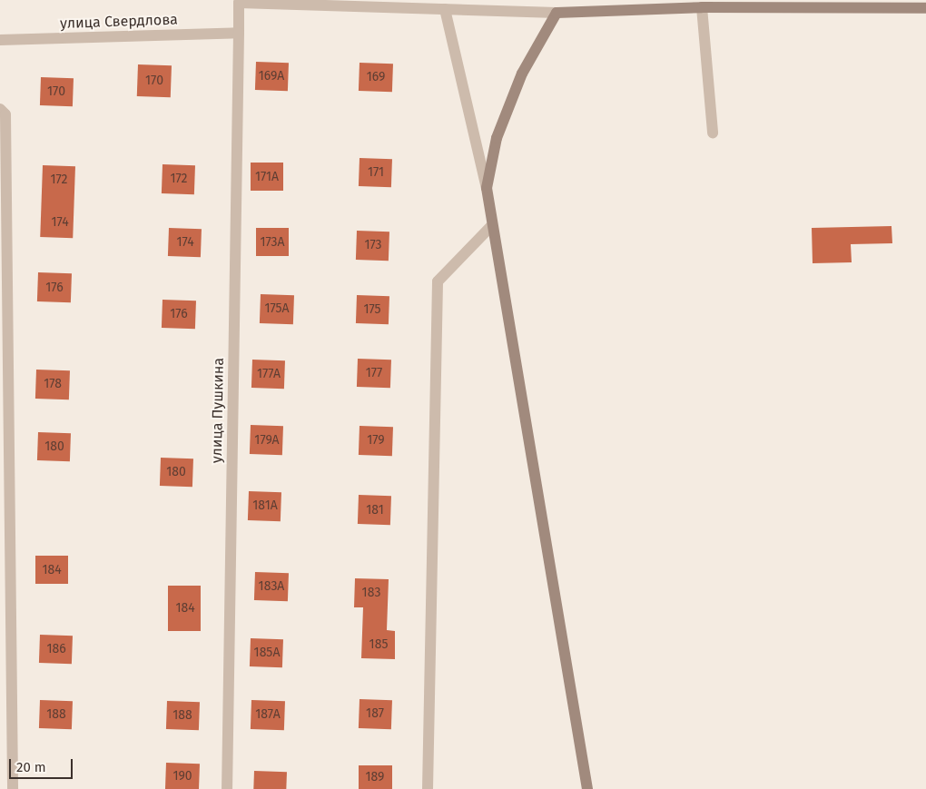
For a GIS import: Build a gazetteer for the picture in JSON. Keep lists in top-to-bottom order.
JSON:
{
  "streets": {
    "street": ["улица Свердлова", "улица Пушкина"]
  },
  "crossings": [
    ["улица Свердлова", "улица Пушкина"]
  ],
  "house_numbers": [
    "169А",
    "169",
    "170",
    "170",
    "171",
    "171А",
    "172",
    "172",
    "174",
    "174",
    "173А",
    "173",
    "176",
    "175А",
    "175",
    "176",
    "177",
    "177А",
    "178",
    "179А",
    "179",
    "180",
    "180",
    "181А",
    "181",
    "184",
    "183А",
    "183",
    "184",
    "185",
    "186",
    "185А",
    "187",
    "188",
    "187А",
    "188",
    "190",
    "189"
  ],
  "scale_bar": "20 m"
}
